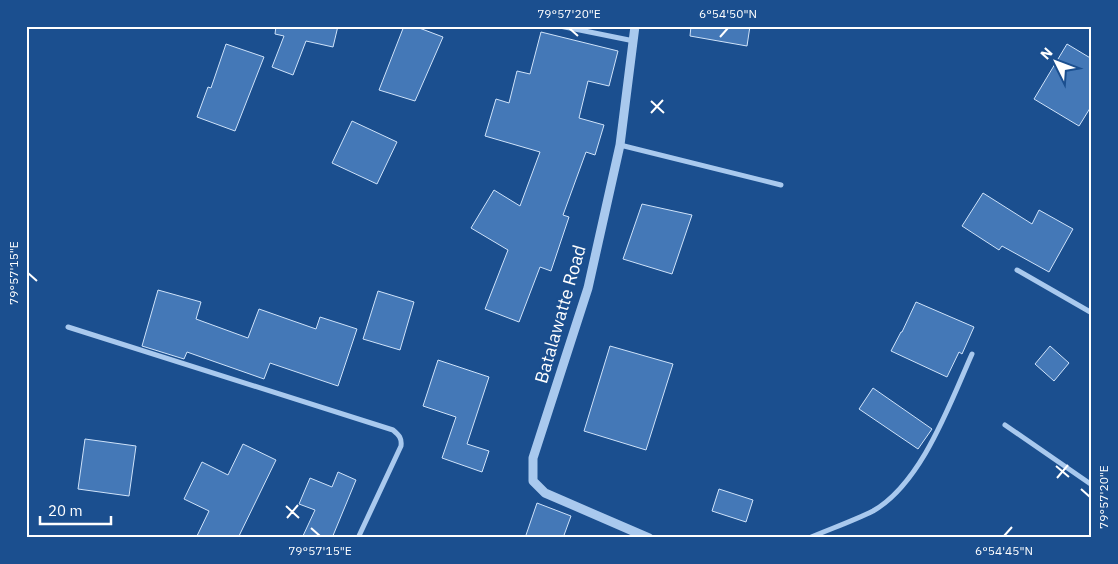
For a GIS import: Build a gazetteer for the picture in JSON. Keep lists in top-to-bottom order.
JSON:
{
  "streets": {
    "street": ["Batalawatte Road"]
  },
  "scale_bar": "20 m",
  "north": "top left",
  "coordinates": [
    "79°57'20\"E",
    "6°54'50\"N",
    "79°57'15\"E",
    "6°54'45\"N"
  ]
}
